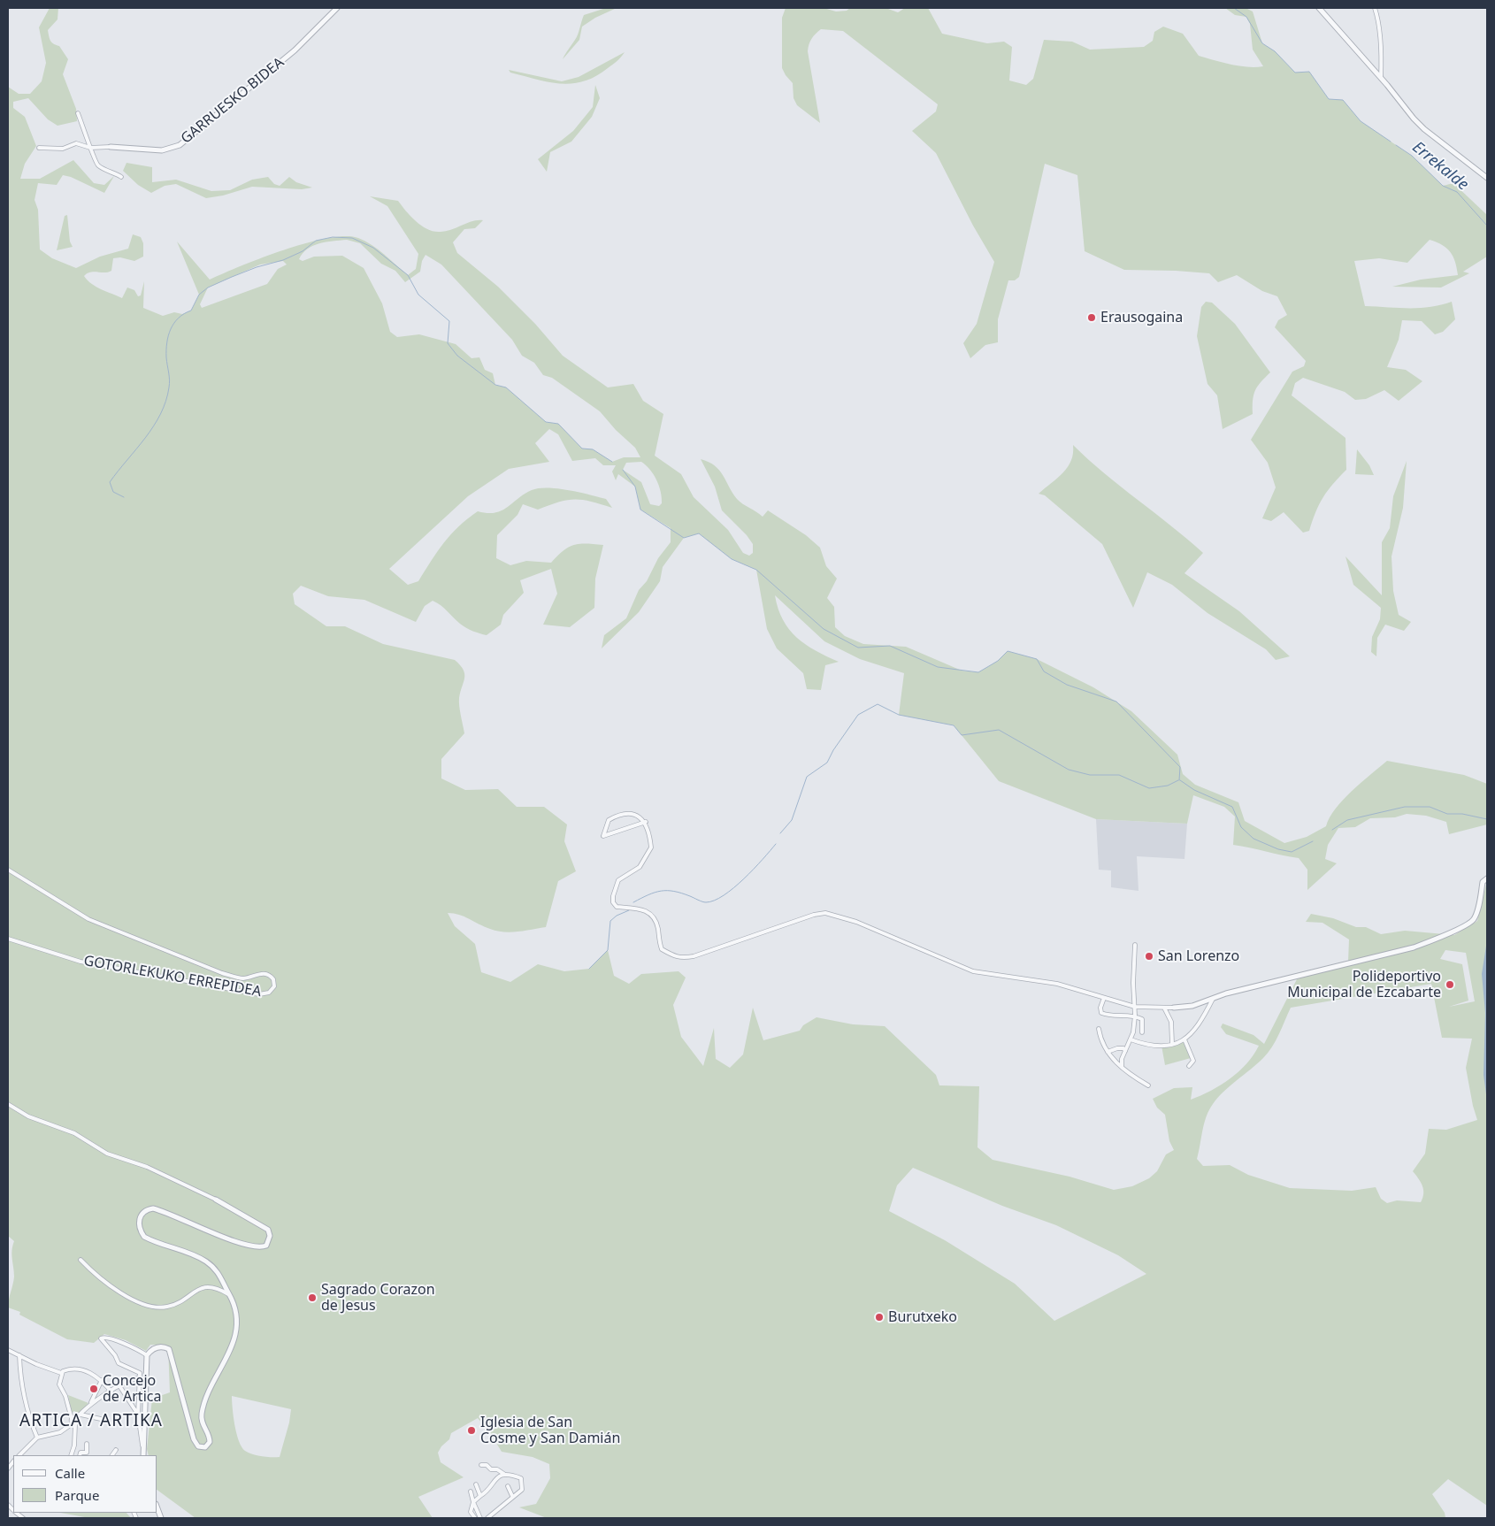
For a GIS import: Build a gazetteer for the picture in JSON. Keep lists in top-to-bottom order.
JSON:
{
  "streets": {
    "street": ["GARRUESKO BIDEA", "GOTORLEKUKO ERREPIDEA"]
  },
  "districts": ["ARTICA / ARTIKA"],
  "water": ["Errekalde"],
  "places": [
    "Erausogaina",
    "San Lorenzo",
    "Polideportivo Municipal de Ezcabarte",
    "Sagrado Corazon de Jesus",
    "Burutxeko",
    "Concejo de Artica",
    "Iglesia de San Cosme y San Damián"
  ],
  "legend": ["Calle", "Parque"]
}
